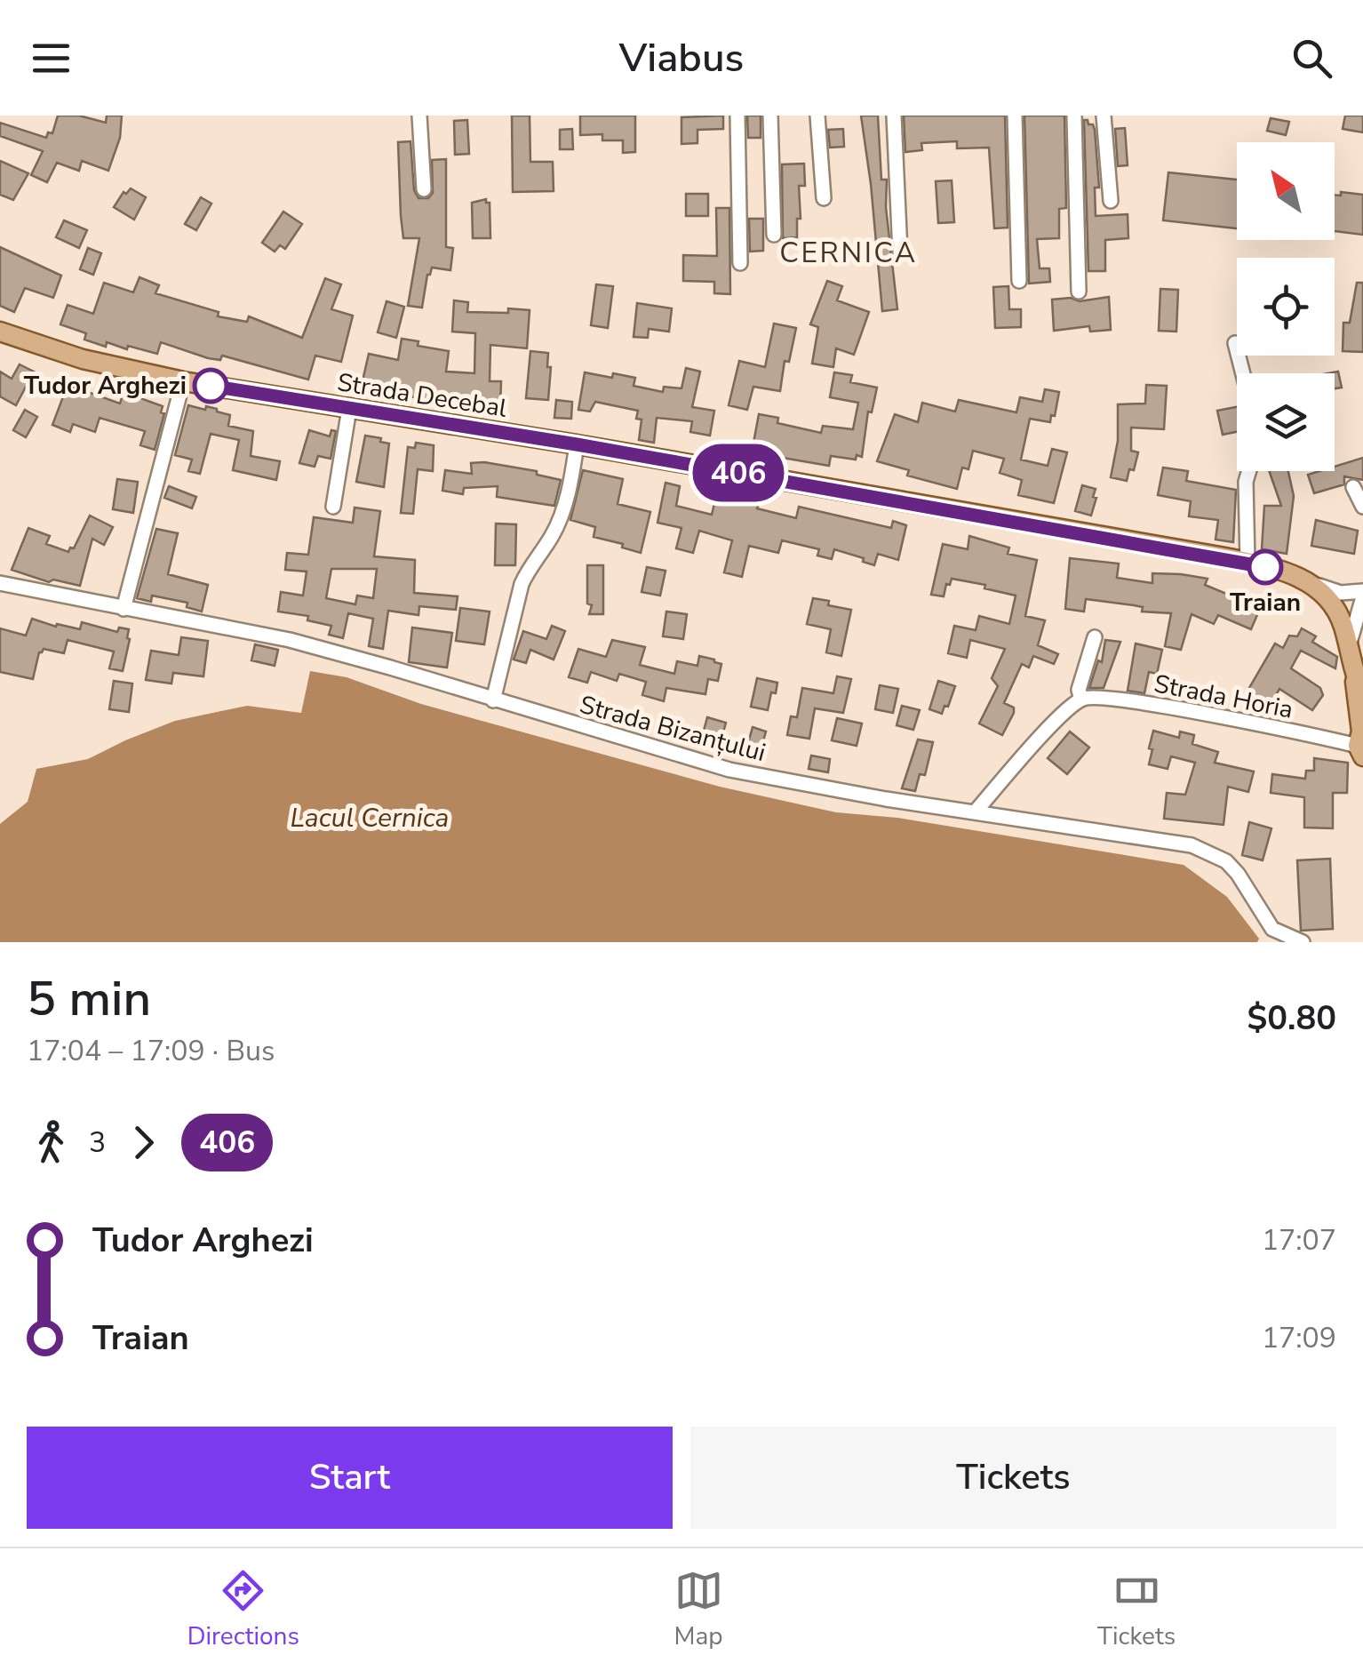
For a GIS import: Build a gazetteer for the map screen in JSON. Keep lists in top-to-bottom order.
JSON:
{
  "streets": {
    "main road": ["Strada Decebal"],
    "street": ["Strada Horia", "Strada Bizanțului"]
  },
  "districts": ["CERNICA"],
  "water": ["Lacul Cernica"],
  "places": ["Tudor Arghezi", "Traian"],
  "lines": ["bus line 406"],
  "north": "top left",
  "page": {
    "header": "Viabus",
    "on_map": "406",
    "heading": ["5 min", "17:04 – 17:09 · Bus", "$0.80"],
    "legs": ["3", "406"],
    "list": [
      {
        "name": "Tudor Arghezi",
        "value": "17:07"
      },
      {
        "name": "Traian",
        "value": "17:09"
      }
    ],
    "buttons": ["Start", "Tickets"],
    "tabs": ["Directions", "Map", "Tickets"]
  }
}
